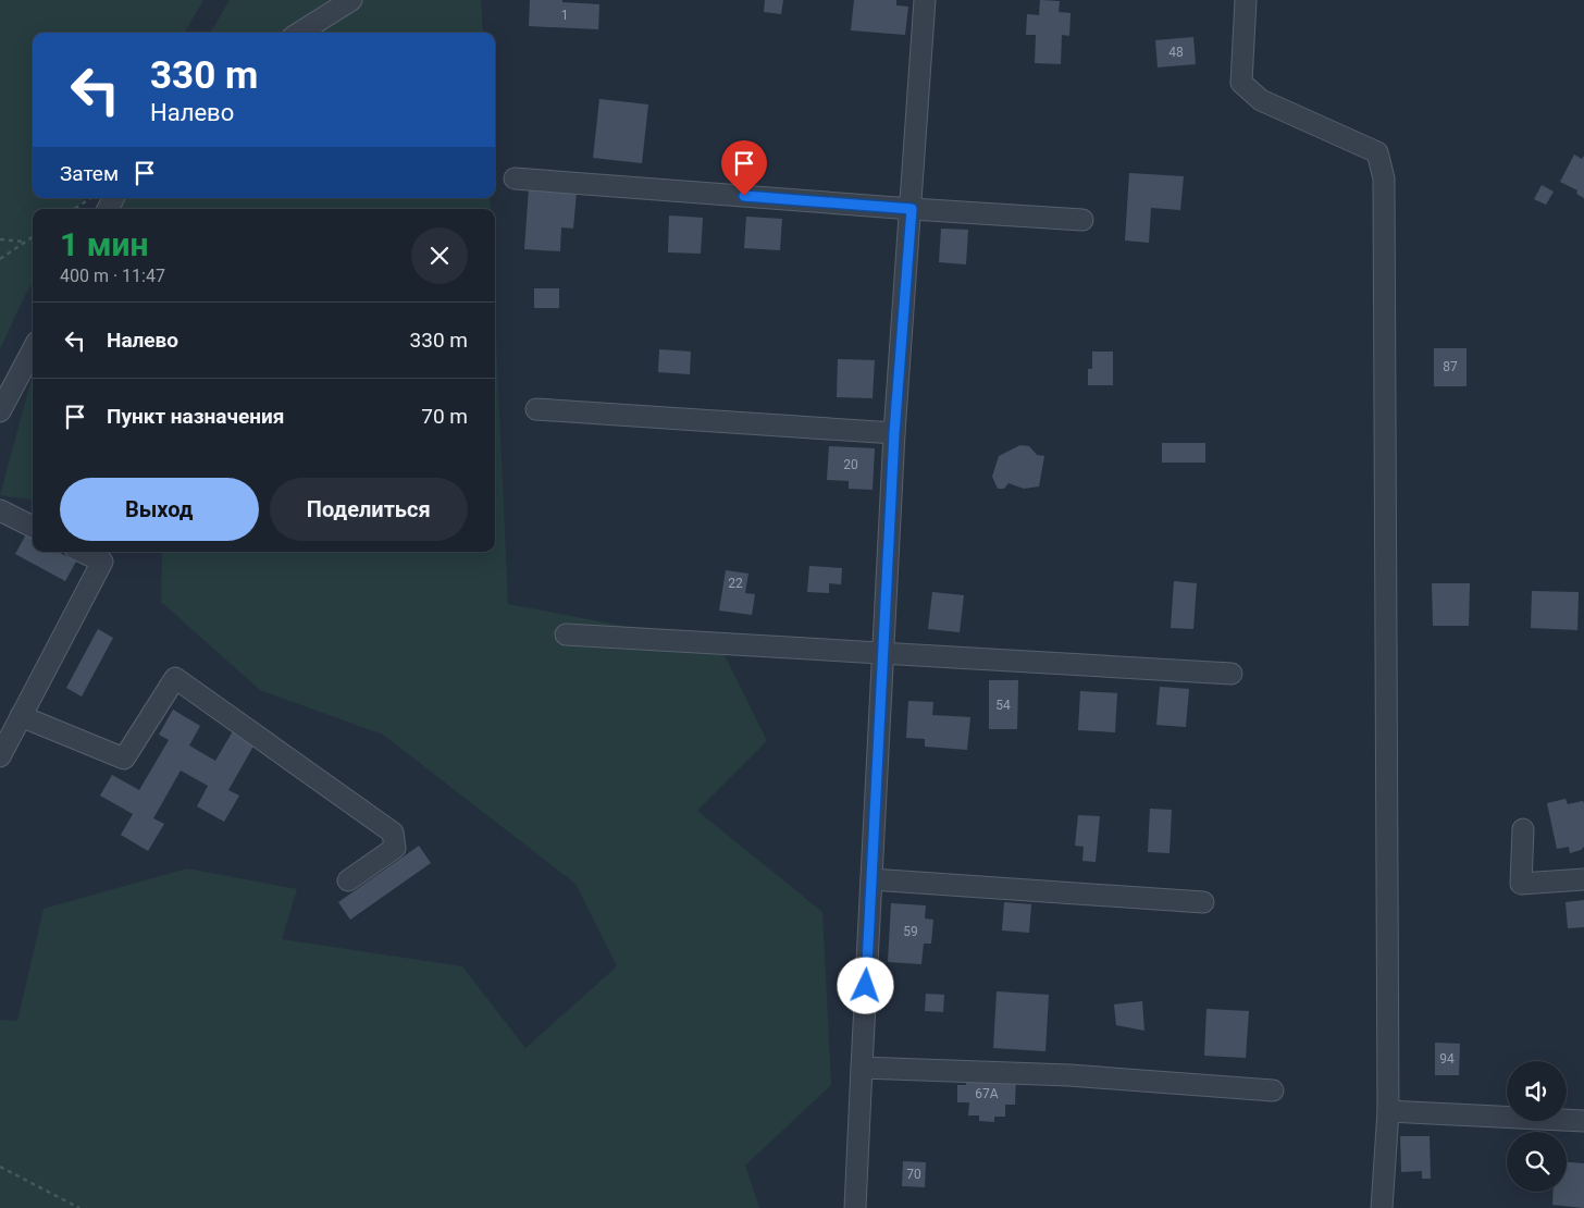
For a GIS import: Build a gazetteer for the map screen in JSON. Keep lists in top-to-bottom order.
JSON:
{
  "house_numbers": [
    "1",
    "48",
    "87",
    "20",
    "22",
    "54",
    "59",
    "94",
    "67А",
    "70"
  ],
  "page": {
    "turn": ["330 m", "Налево"],
    "then": "Затем",
    "heading": ["1 мин", "400 m · 11:47"],
    "list": [
      {
        "name": "Налево",
        "value": "330 m"
      },
      {
        "name": "Пункт назначения",
        "value": "70 m"
      }
    ],
    "buttons": ["Выход", "Поделиться"]
  }
}
